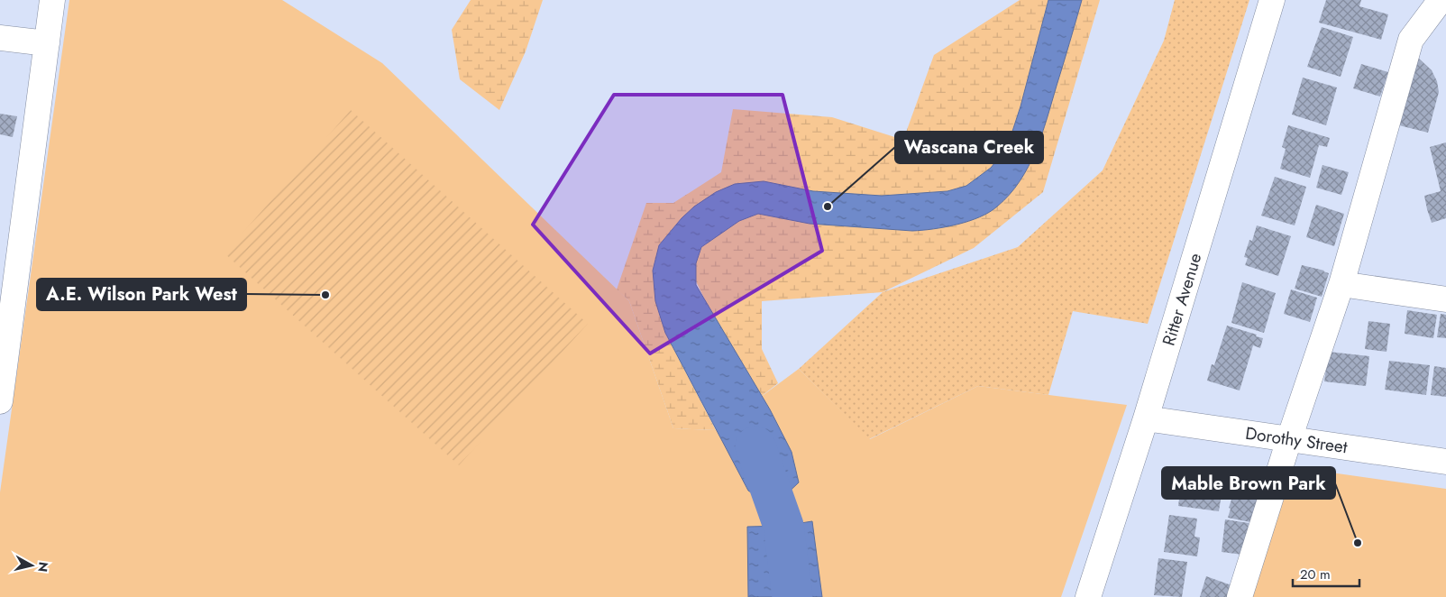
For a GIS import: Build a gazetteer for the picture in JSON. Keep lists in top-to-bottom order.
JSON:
{
  "streets": {
    "street": ["Ritter Avenue", "Dorothy Street"]
  },
  "crossings": [
    ["Ritter Avenue", "Dorothy Street"]
  ],
  "places": ["Wascana Creek", "A.E. Wilson Park West", "Mable Brown Park"],
  "scale_bar": "20 m",
  "north": "right"
}
